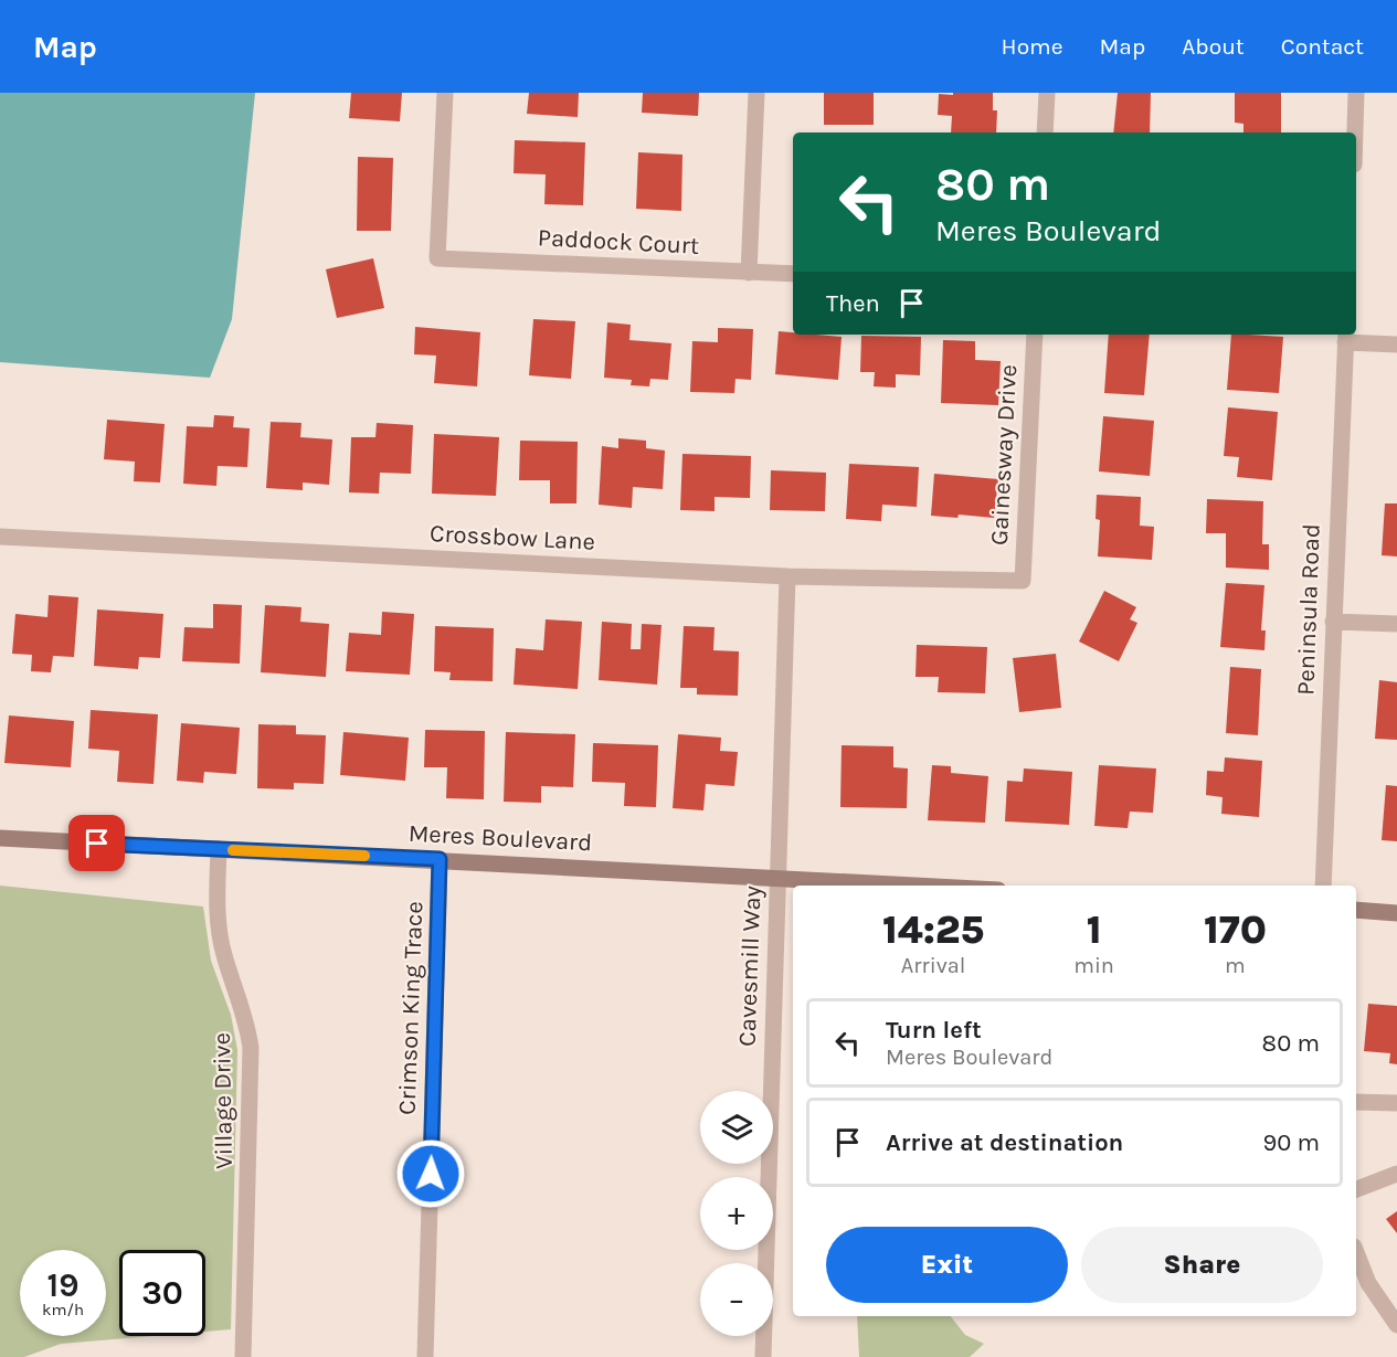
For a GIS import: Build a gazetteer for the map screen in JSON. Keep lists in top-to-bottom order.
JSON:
{
  "streets": {
    "street": [
      "Paddock Court",
      "Gainesway Drive",
      "Crossbow Lane",
      "Peninsula Road",
      "Meres Boulevard",
      "Cavesmill Way",
      "Crimson King Trace",
      "Village Drive"
    ]
  },
  "crossings": [
    ["Gainesway Drive", "Crossbow Lane"],
    ["Crossbow Lane", "Cavesmill Way"],
    ["Meres Boulevard", "Cavesmill Way"],
    ["Meres Boulevard", "Crimson King Trace"],
    ["Meres Boulevard", "Village Drive"]
  ],
  "page": {
    "header": "Map",
    "nav": [
      "Home",
      "Map",
      "About",
      "Contact"
    ],
    "turn": ["80 m", "Meres Boulevard"],
    "then": "Then",
    "eta": [
      "14:25",
      "Arrival",
      "1",
      "min",
      "170",
      "m"
    ],
    "list": [
      {
        "name": "Turn left",
        "note": "Meres Boulevard",
        "value": "80 m"
      },
      {
        "name": "Arrive at destination",
        "value": "90 m"
      }
    ],
    "map_buttons": ["+", "−"],
    "buttons": ["Exit", "Share"],
    "speed": "19 km/h",
    "limit": "30"
  }
}
